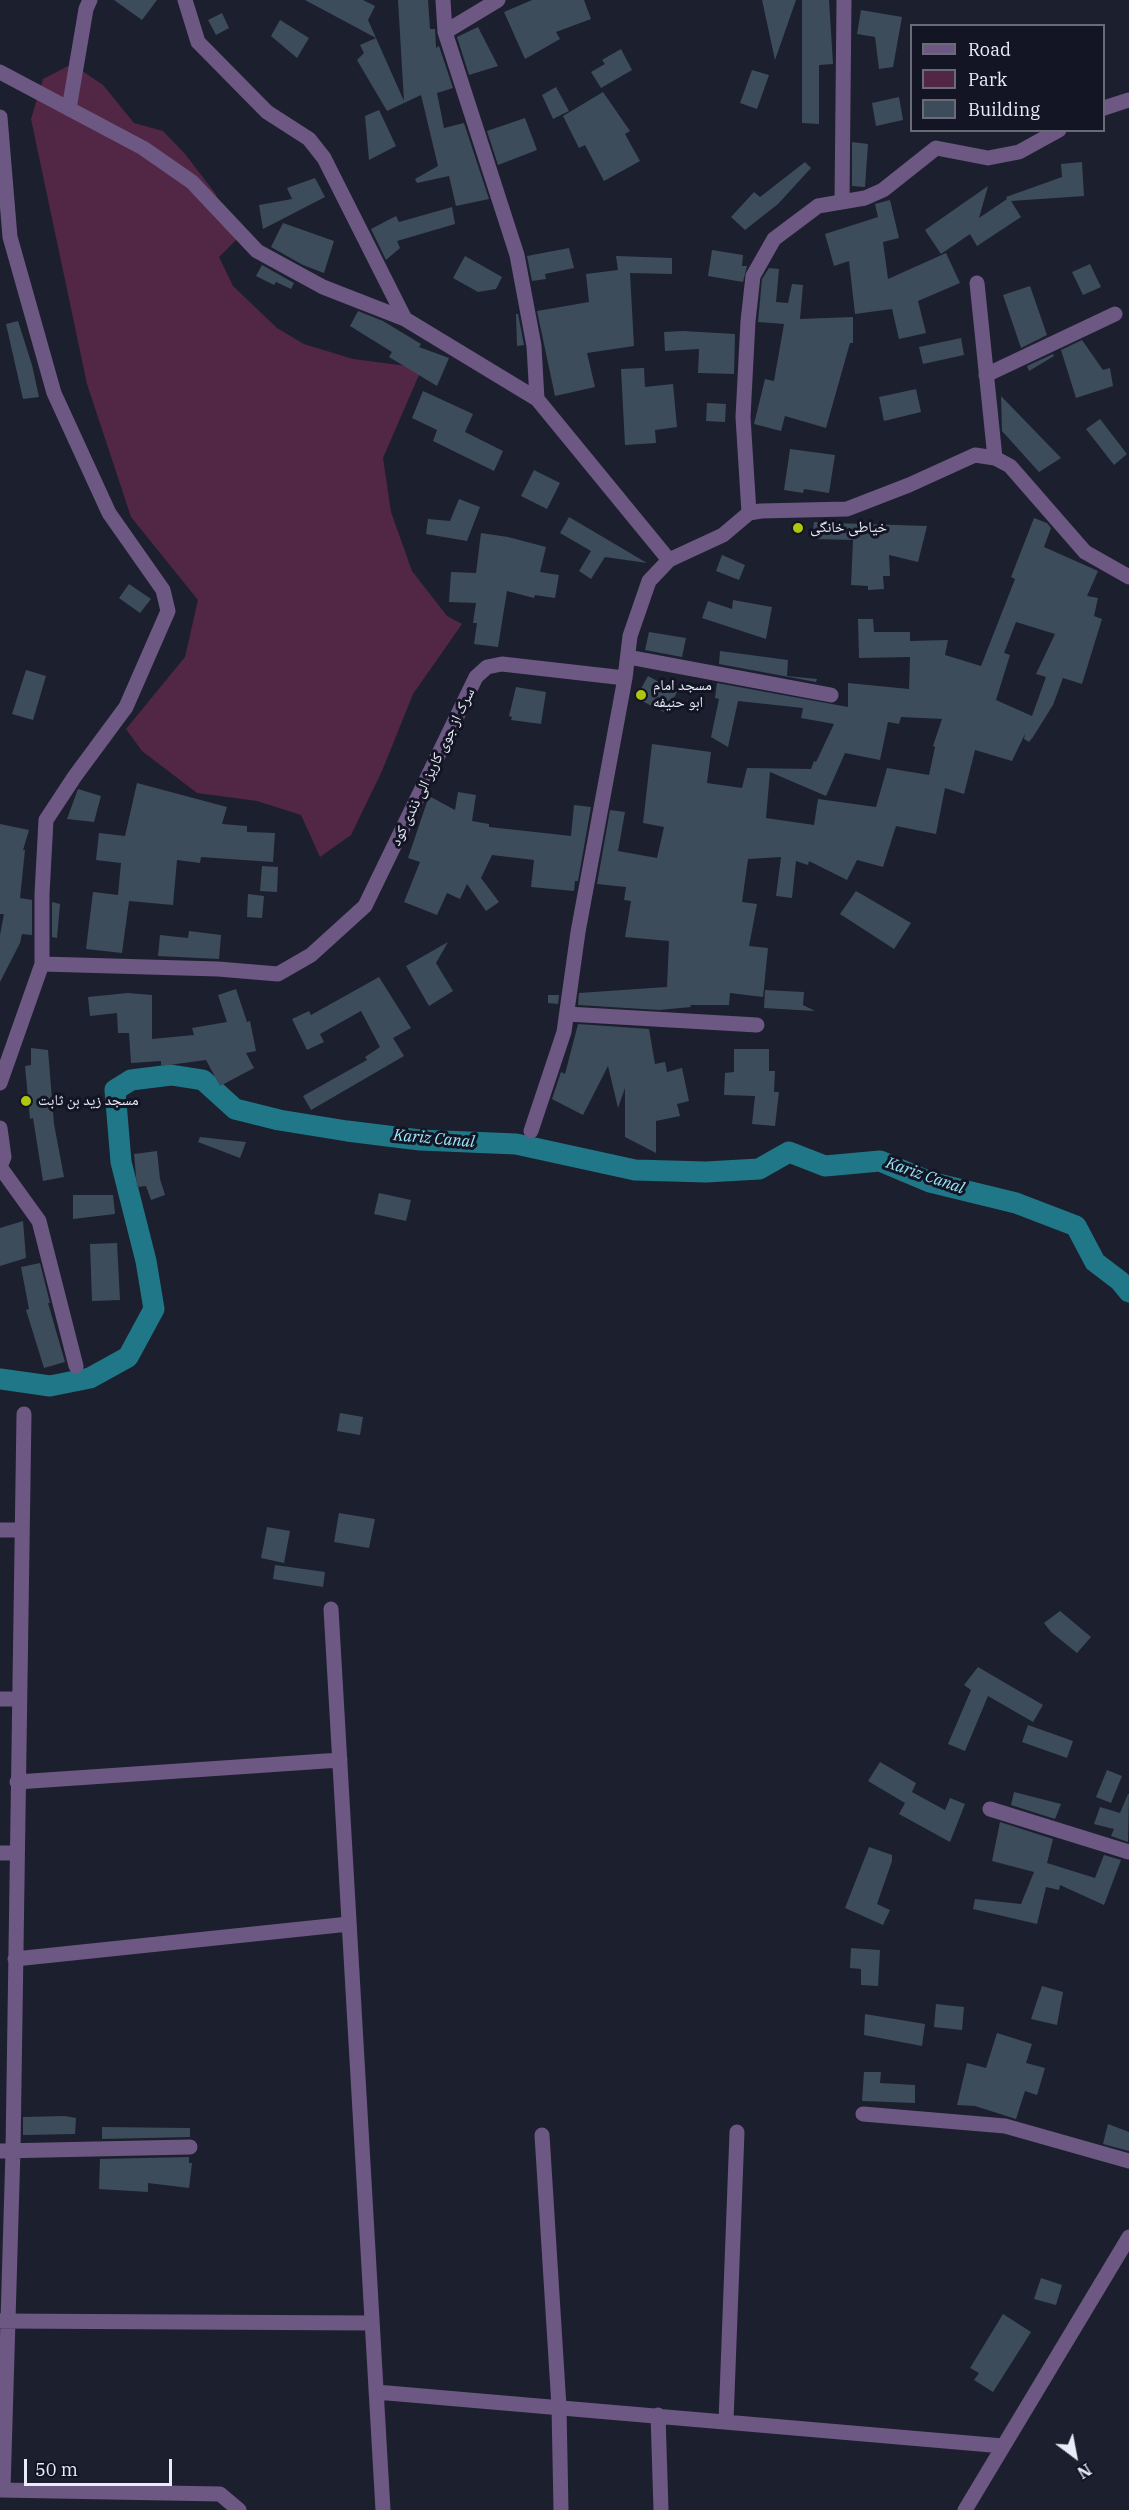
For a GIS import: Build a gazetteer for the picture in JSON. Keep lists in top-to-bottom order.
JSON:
{
  "streets": {
    "street": ["سرک از جوی کاریز الی ذندی کود"]
  },
  "water": ["Kariz Canal"],
  "places": ["خیاطی خانگی", "مسجد امام ابو حنیفه", "مسجد زید بن ثابت"],
  "legend": ["Road", "Park", "Building"],
  "scale_bar": "50 m",
  "north": "bottom right"
}
